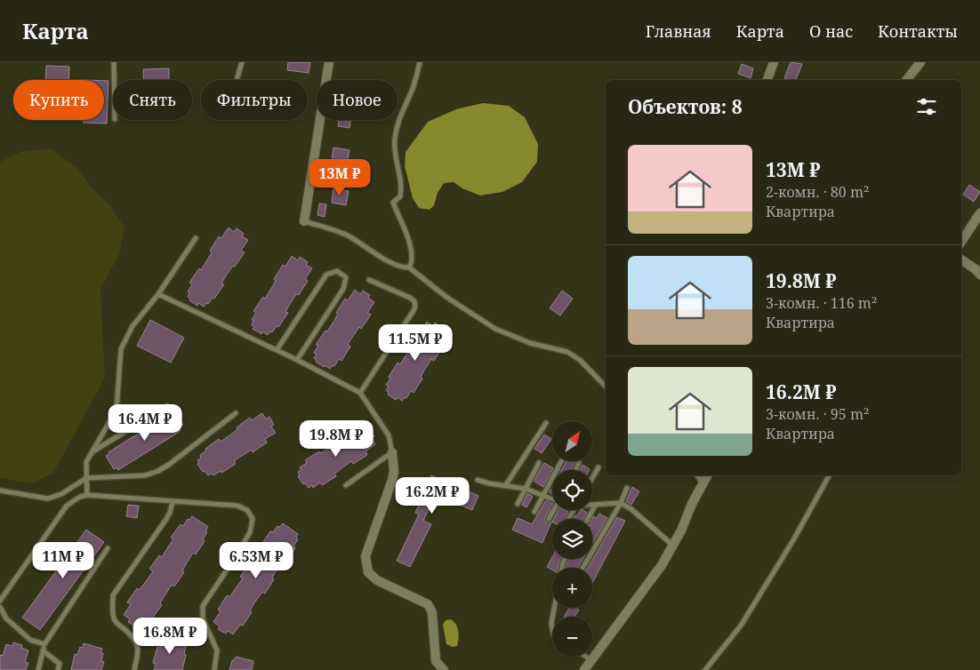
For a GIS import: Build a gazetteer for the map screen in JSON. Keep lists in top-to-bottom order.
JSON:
{
  "north": "top right",
  "page": {
    "header": "Карта",
    "nav": [
      "Главная",
      "Карта",
      "О нас",
      "Контакты"
    ],
    "chip": [
      "Купить",
      "Снять",
      "Фильтры",
      "Новое"
    ],
    "heading": "Объектов: 8",
    "list": [
      {
        "name": "13M ₽",
        "note": "2-комн. · 80 m² · Квартира"
      },
      {
        "name": "19.8M ₽",
        "note": "3-комн. · 116 m² · Квартира"
      },
      {
        "name": "16.2M ₽",
        "note": "3-комн. · 95 m² · Квартира"
      }
    ],
    "price": [
      "13M ₽",
      "11.5M ₽",
      "16.4M ₽",
      "19.8M ₽",
      "16.2M ₽",
      "11M ₽",
      "6.53M ₽",
      "16.8M ₽"
    ],
    "map_buttons": ["+", "−"]
  }
}
